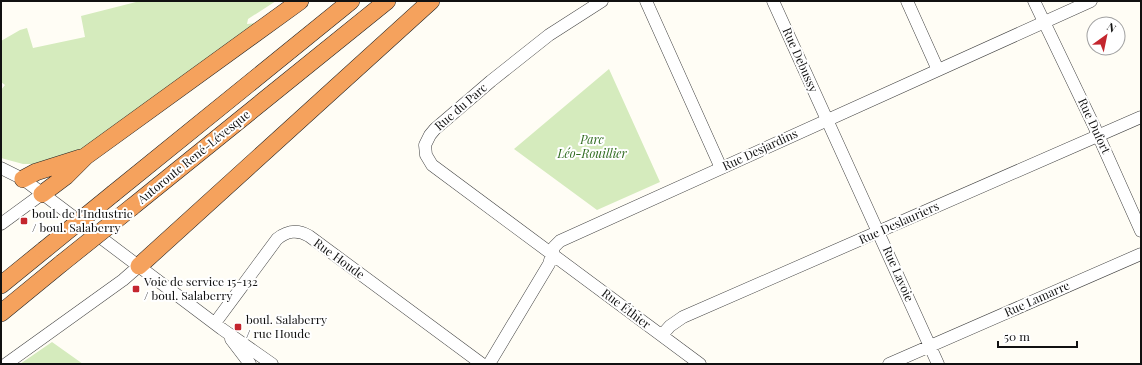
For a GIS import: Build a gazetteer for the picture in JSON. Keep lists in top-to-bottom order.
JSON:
{
  "streets": {
    "highway": ["Autoroute René-Lévesque"],
    "street": [
      "Rue Debussy",
      "Rue du Parc",
      "Rue Dufort",
      "Rue Desjardins",
      "Rue Deslauriers",
      "Rue Houde",
      "Rue Lavoie",
      "Rue Lamarre",
      "Rue Éthier"
    ]
  },
  "crossings": [
    ["Rue Debussy", "Rue Desjardins"],
    ["Rue Debussy", "Rue Lavoie"],
    ["Rue du Parc", "Rue Desjardins"],
    ["Rue du Parc", "Rue Éthier"],
    ["Rue Dufort", "Rue Desjardins"],
    ["Rue Dufort", "Rue Deslauriers"],
    ["Rue Desjardins", "Rue Lavoie"],
    ["Rue Desjardins", "Rue Éthier"],
    ["Rue Deslauriers", "Rue Lavoie"],
    ["Rue Deslauriers", "Rue Éthier"],
    ["Rue Lavoie", "Rue Lamarre"]
  ],
  "parks": ["Parc Léo-Rouillier"],
  "places": {
    "transit": ["boul. de l'Industrie / boul. Salaberry", "Voie de service 15-132 / boul. Salaberry", "boul. Salaberry / rue Houde"]
  },
  "scale_bar": "50 m",
  "north": "top right"
}
